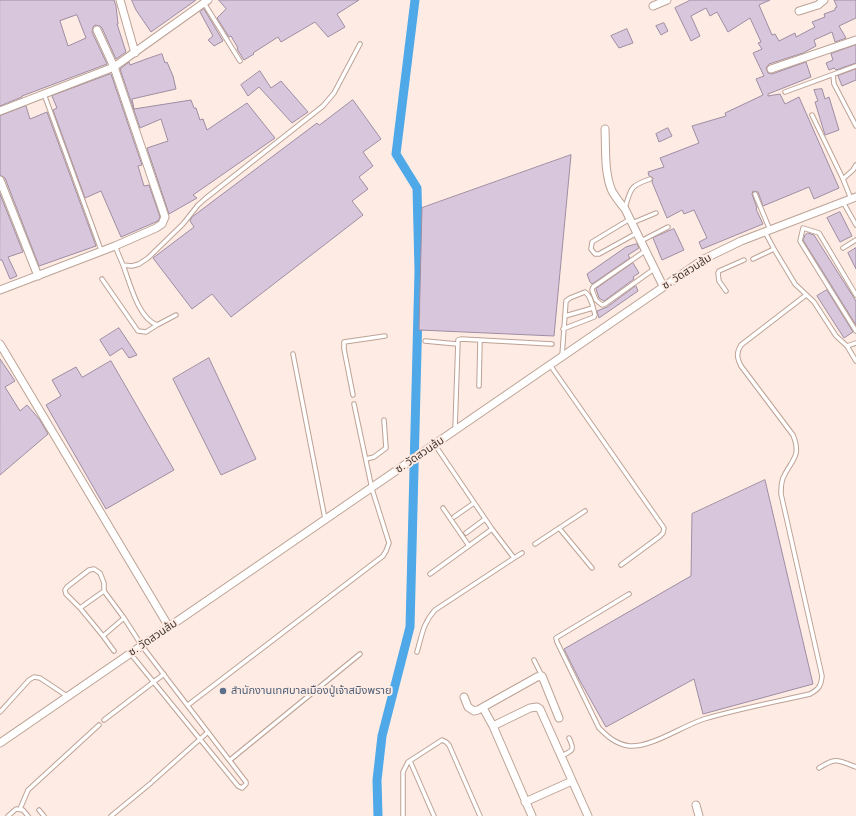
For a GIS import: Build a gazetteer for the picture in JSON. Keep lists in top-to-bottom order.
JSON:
{
  "streets": {
    "street": ["ซ. วัดสวนส้ม"]
  },
  "places": ["สำนักงานเทศบาลเมืองปู่เจ้าสมิงพราย"]
}
